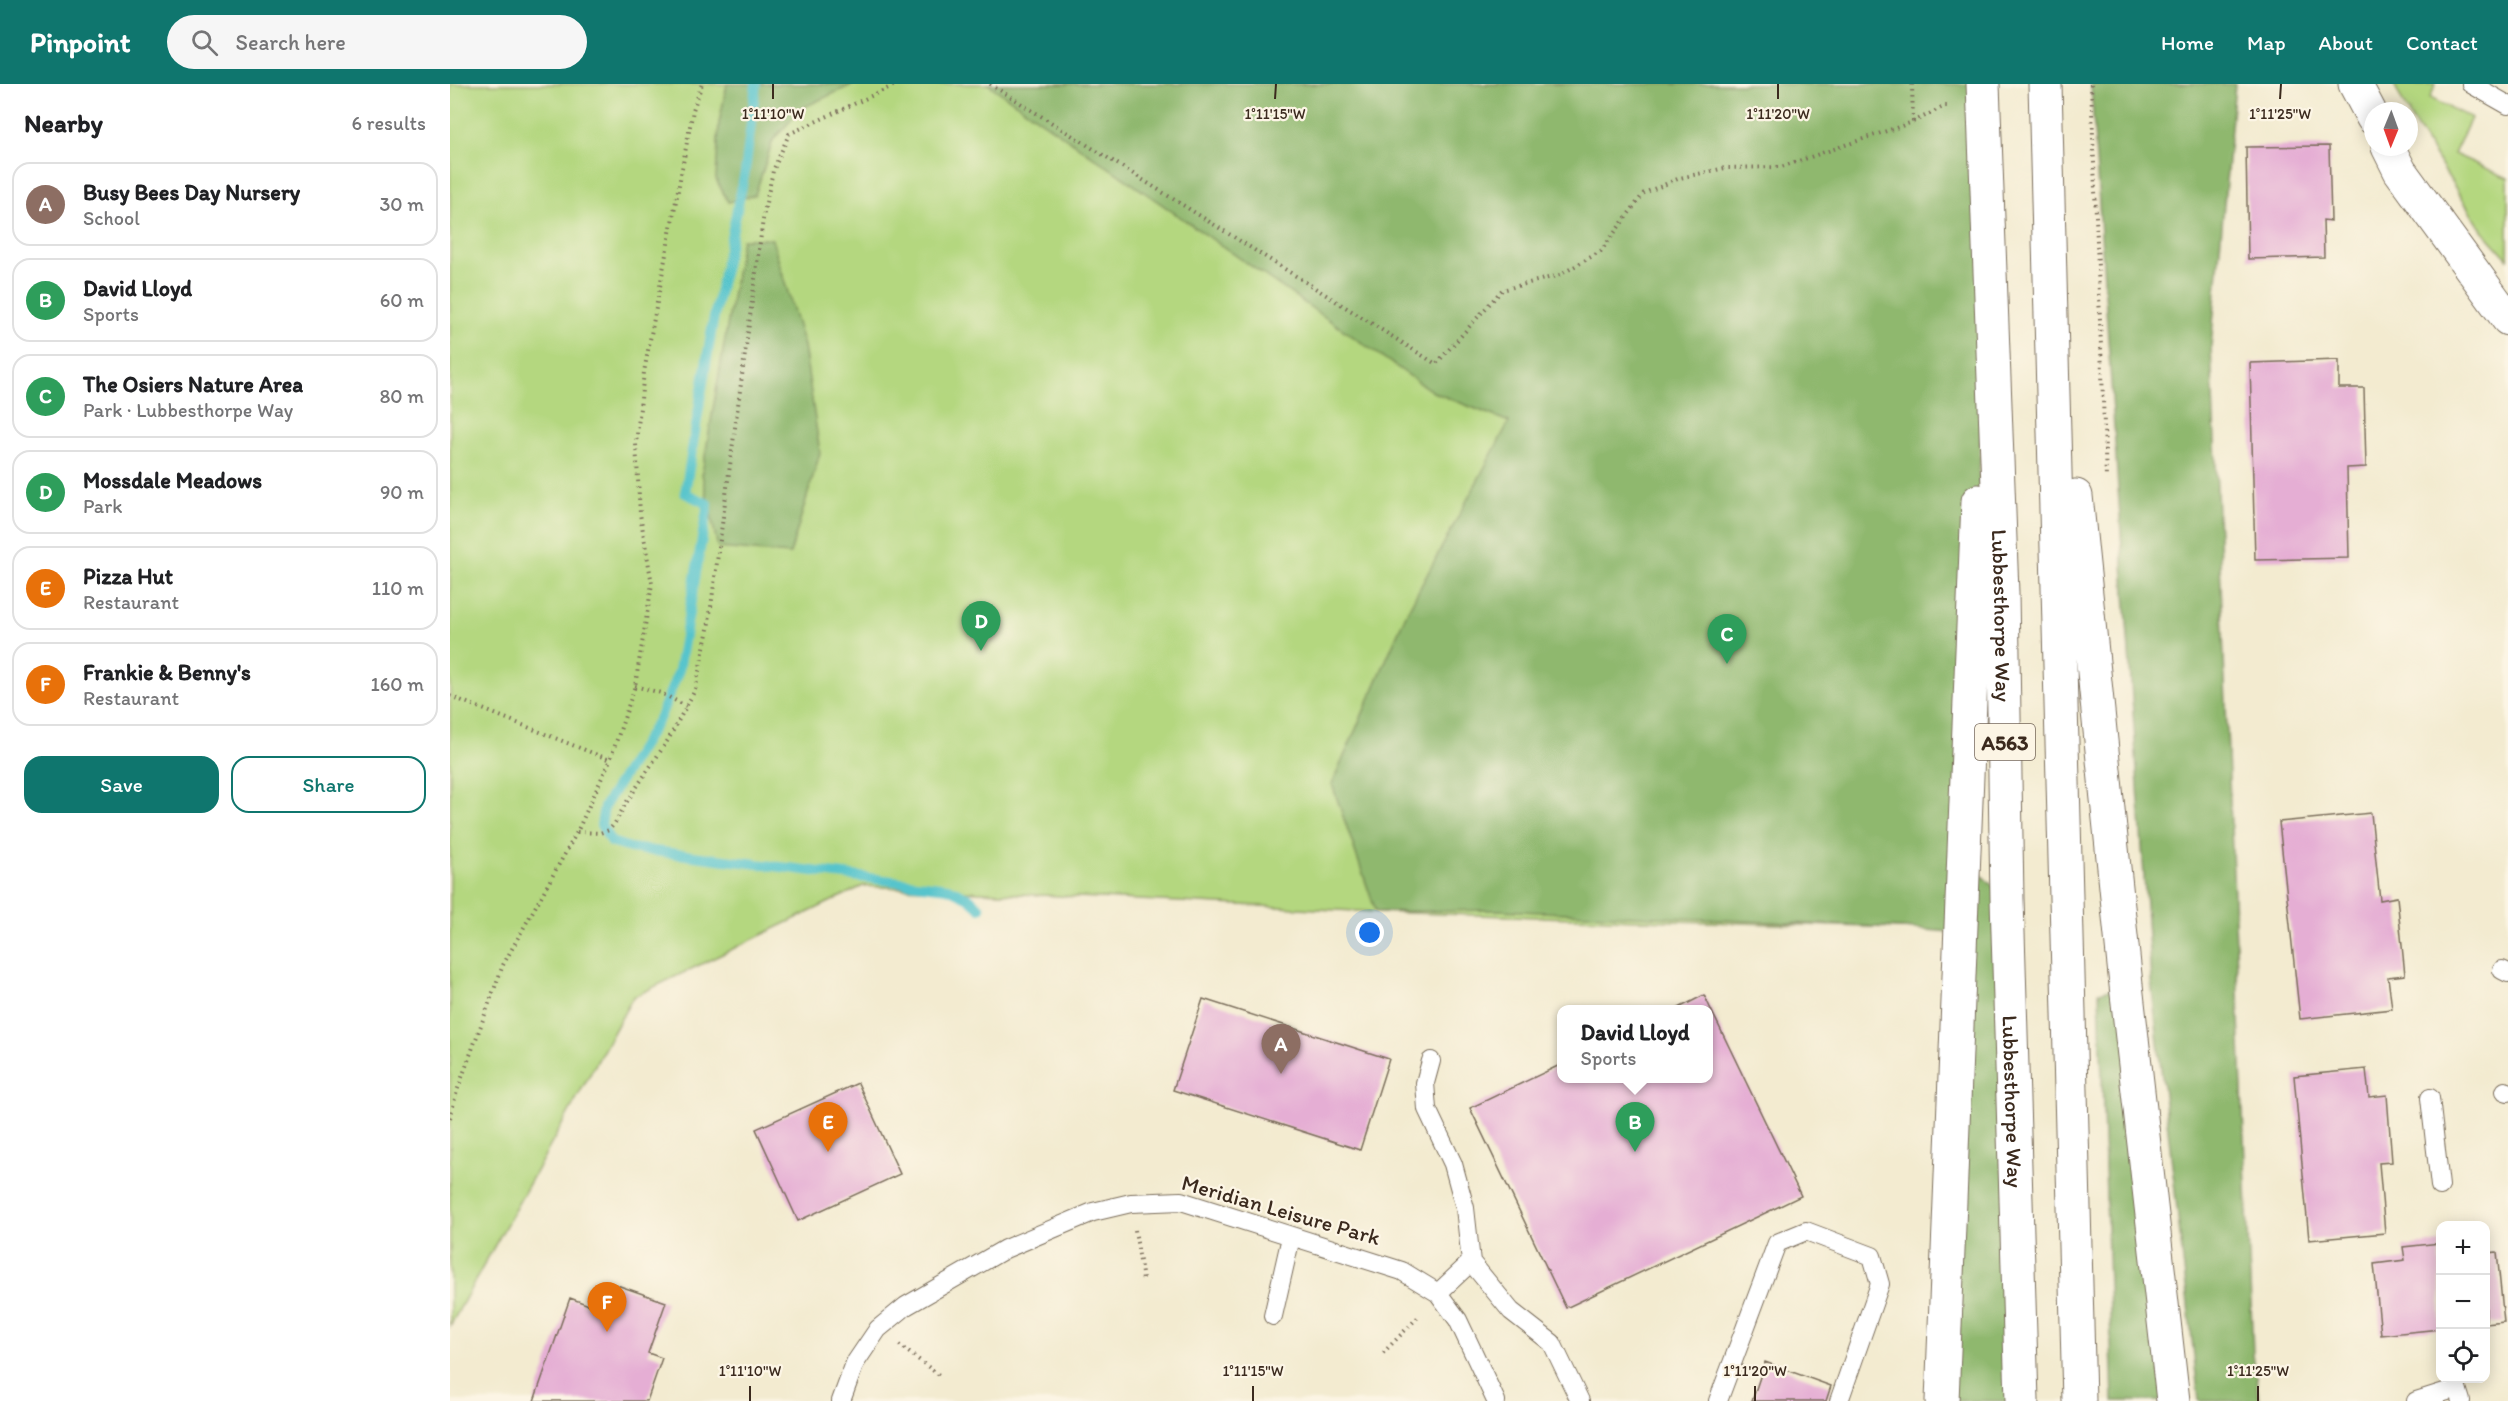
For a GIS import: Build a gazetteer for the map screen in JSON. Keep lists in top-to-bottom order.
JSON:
{
  "streets": {
    "main road": ["Lubbesthorpe Way", "A563"],
    "lane": ["Meridian Leisure Park"]
  },
  "north": "bottom",
  "page": {
    "header": "Pinpoint",
    "search": "Search here",
    "nav": [
      "Home",
      "Map",
      "About",
      "Contact"
    ],
    "heading": ["Nearby", "6 results"],
    "list": [
      {
        "mark": "A",
        "name": "Busy Bees Day Nursery",
        "note": "School",
        "value": "30 m"
      },
      {
        "mark": "B",
        "name": "David Lloyd",
        "note": "Sports",
        "value": "60 m"
      },
      {
        "mark": "C",
        "name": "The Osiers Nature Area",
        "note": "Park · Lubbesthorpe Way",
        "value": "80 m"
      },
      {
        "mark": "D",
        "name": "Mossdale Meadows",
        "note": "Park",
        "value": "90 m"
      },
      {
        "mark": "E",
        "name": "Pizza Hut",
        "note": "Restaurant",
        "value": "110 m"
      },
      {
        "mark": "F",
        "name": "Frankie & Benny's",
        "note": "Restaurant",
        "value": "160 m"
      }
    ],
    "pins": [
      "D",
      "C",
      "A",
      "B",
      "E",
      "F"
    ],
    "buttons": ["Save", "Share"],
    "popup": ["David Lloyd", "Sports"],
    "map_buttons": ["+", "−"]
  },
  "coordinates": [
    "1°11'10\"W",
    "1°11'15\"W",
    "1°11'20\"W",
    "1°11'25\"W"
  ]
}
